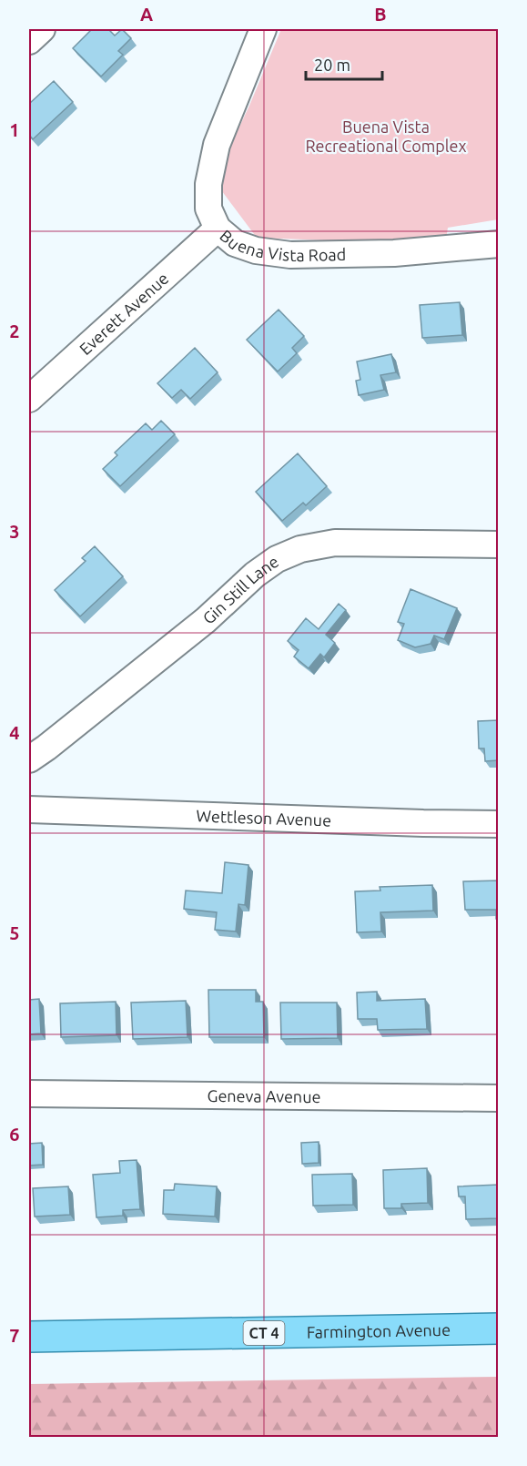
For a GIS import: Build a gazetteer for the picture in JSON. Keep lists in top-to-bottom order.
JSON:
{
  "streets": {
    "main road": ["Farmington Avenue", "CT 4"],
    "street": [
      "Buena Vista Road",
      "Everett Avenue",
      "Gin Still Lane",
      "Wettleson Avenue",
      "Geneva Avenue"
    ]
  },
  "crossings": [
    ["Buena Vista Road", "Everett Avenue"]
  ],
  "parks": ["Buena Vista Recreational Complex"],
  "scale_bar": "20 m",
  "grid": {
    "columns": ["A", "B"],
    "rows": [
      "1",
      "2",
      "3",
      "4",
      "5",
      "6",
      "7"
    ]
  }
}
